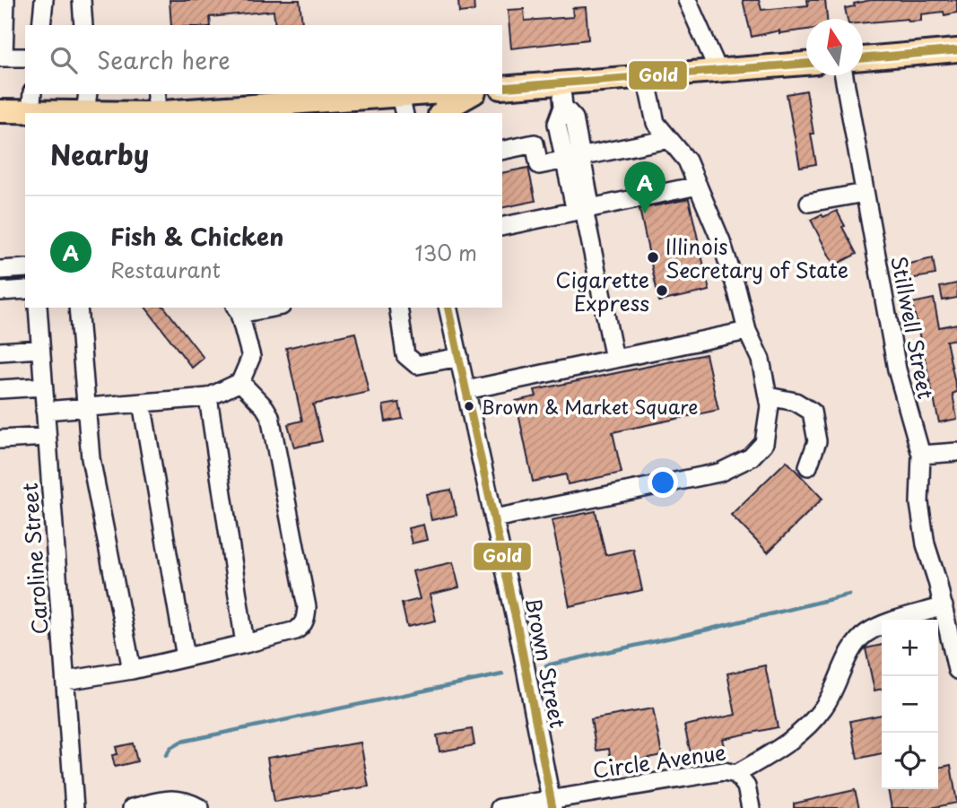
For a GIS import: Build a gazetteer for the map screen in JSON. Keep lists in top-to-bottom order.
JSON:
{
  "streets": {
    "street": [
      "Stillwell Street",
      "Caroline Street",
      "Brown Street",
      "Circle Avenue"
    ]
  },
  "crossings": [
    ["Stillwell Street", "Circle Avenue"],
    ["Brown Street", "Circle Avenue"]
  ],
  "places": ["Illinois Secretary of State", "Cigarette Express", "Brown & Market Square"],
  "lines": ["transit line Gold"],
  "north": "top",
  "page": {
    "search": "Search here",
    "heading": "Nearby",
    "pins": "A",
    "list": [
      {
        "mark": "A",
        "name": "Fish & Chicken",
        "note": "Restaurant",
        "value": "130 m"
      }
    ],
    "map_buttons": ["+", "−"]
  }
}
